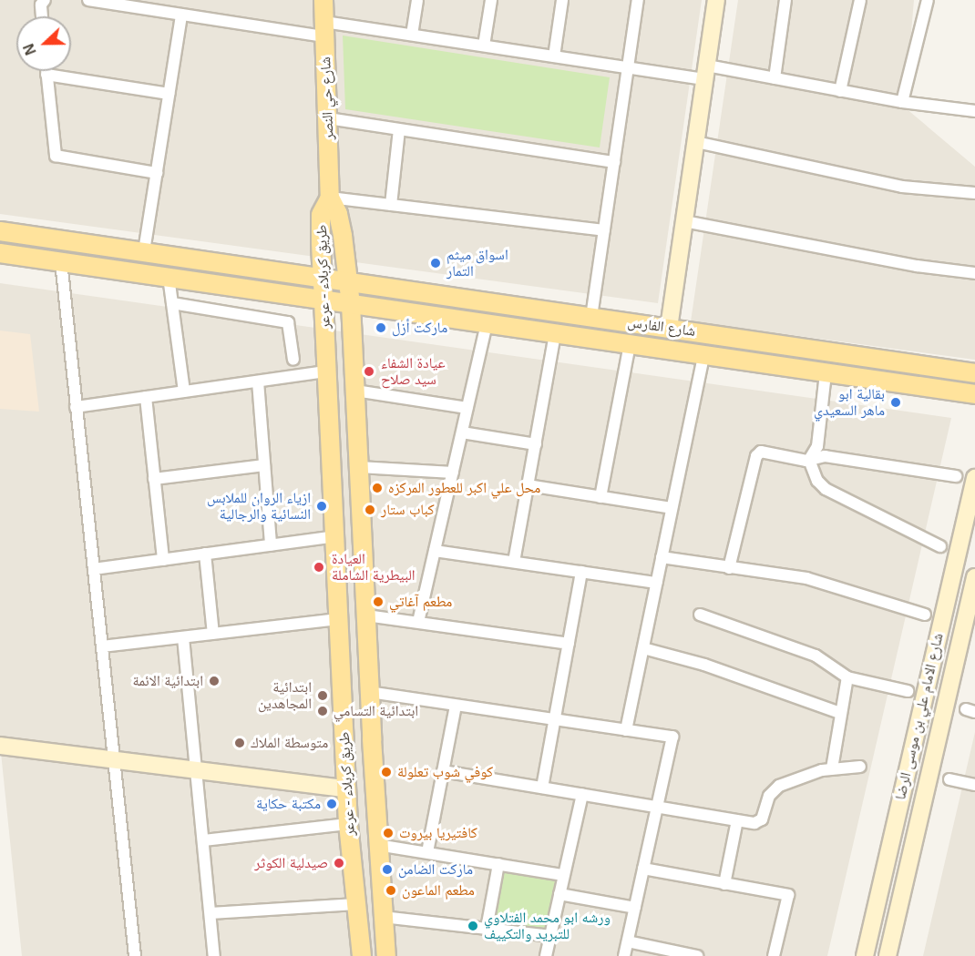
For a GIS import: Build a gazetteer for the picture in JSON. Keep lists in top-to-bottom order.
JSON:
{
  "streets": {
    "main road": [
      "شارع حي النصر",
      "طريق كربلاء - عرعر",
      "شارع الفارس",
      "شارع الامام علي بن موسى الرضا"
    ]
  },
  "crossings": [
    ["شارع حي النصر", "طريق كربلاء - عرعر"],
    ["طريق كربلاء - عرعر", "شارع الفارس"]
  ],
  "places": [
    "اسواق ميثم التمار",
    "ماركت أزل",
    "عيادة الشفاء سيد صلاح",
    "بقالية ابو ماهر السعيدي",
    "محل علي اكبر للعطور المركزه",
    "ازياء الروان للملابس النسائية والرجالية",
    "كباب ستار",
    "العيادة البيطرية الشاملة",
    "مطعم آغاتي",
    "ابتدائية الائمة",
    "ابتدائية المجاهدين",
    "ابتدائية التسامي",
    "متوسطة الملاك",
    "كوفي شوب تعلولة",
    "مكتبة حكاية",
    "كافتيريا بيروت",
    "صيدلية الكوثر",
    "ماركت الضامن",
    "مطعم الماعون",
    "ورشه ابو محمد الفتلاوي للتبريد والتكييف"
  ],
  "north": "left"
}
